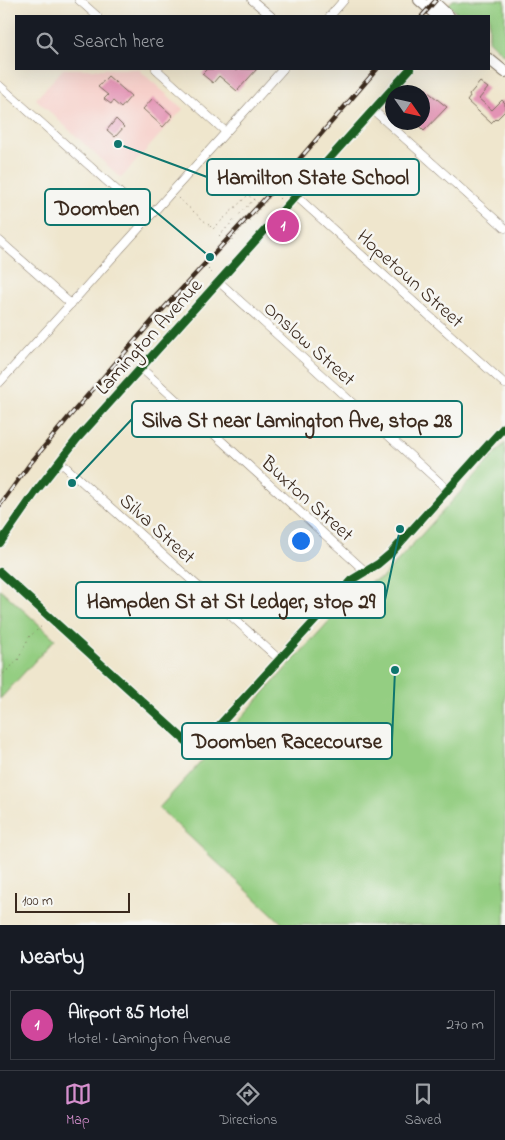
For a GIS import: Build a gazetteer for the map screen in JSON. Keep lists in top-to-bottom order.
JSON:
{
  "streets": {
    "street": [
      "Hopetoun Street",
      "Lamington Avenue",
      "Onslow Street",
      "Buxton Street",
      "Silva Street"
    ]
  },
  "crossings": [
    ["Hopetoun Street", "Lamington Avenue"],
    ["Lamington Avenue", "Onslow Street"],
    ["Lamington Avenue", "Buxton Street"],
    ["Lamington Avenue", "Silva Street"]
  ],
  "places": [
    "Hamilton State School",
    "Doomben",
    "Silva St near Lamington Ave, stop 28",
    "Hampden St at St Ledger, stop 29",
    "Doomben Racecourse"
  ],
  "scale_bar": "100 m",
  "north": "bottom right",
  "page": {
    "search": "Search here",
    "pins": "1",
    "scale": "100 m",
    "heading": "Nearby",
    "list": [
      {
        "mark": "1",
        "name": "Airport 85 Motel",
        "note": "Hotel · Lamington Avenue",
        "value": "270 m"
      }
    ],
    "nav": ["Map", "Directions", "Saved"]
  }
}
